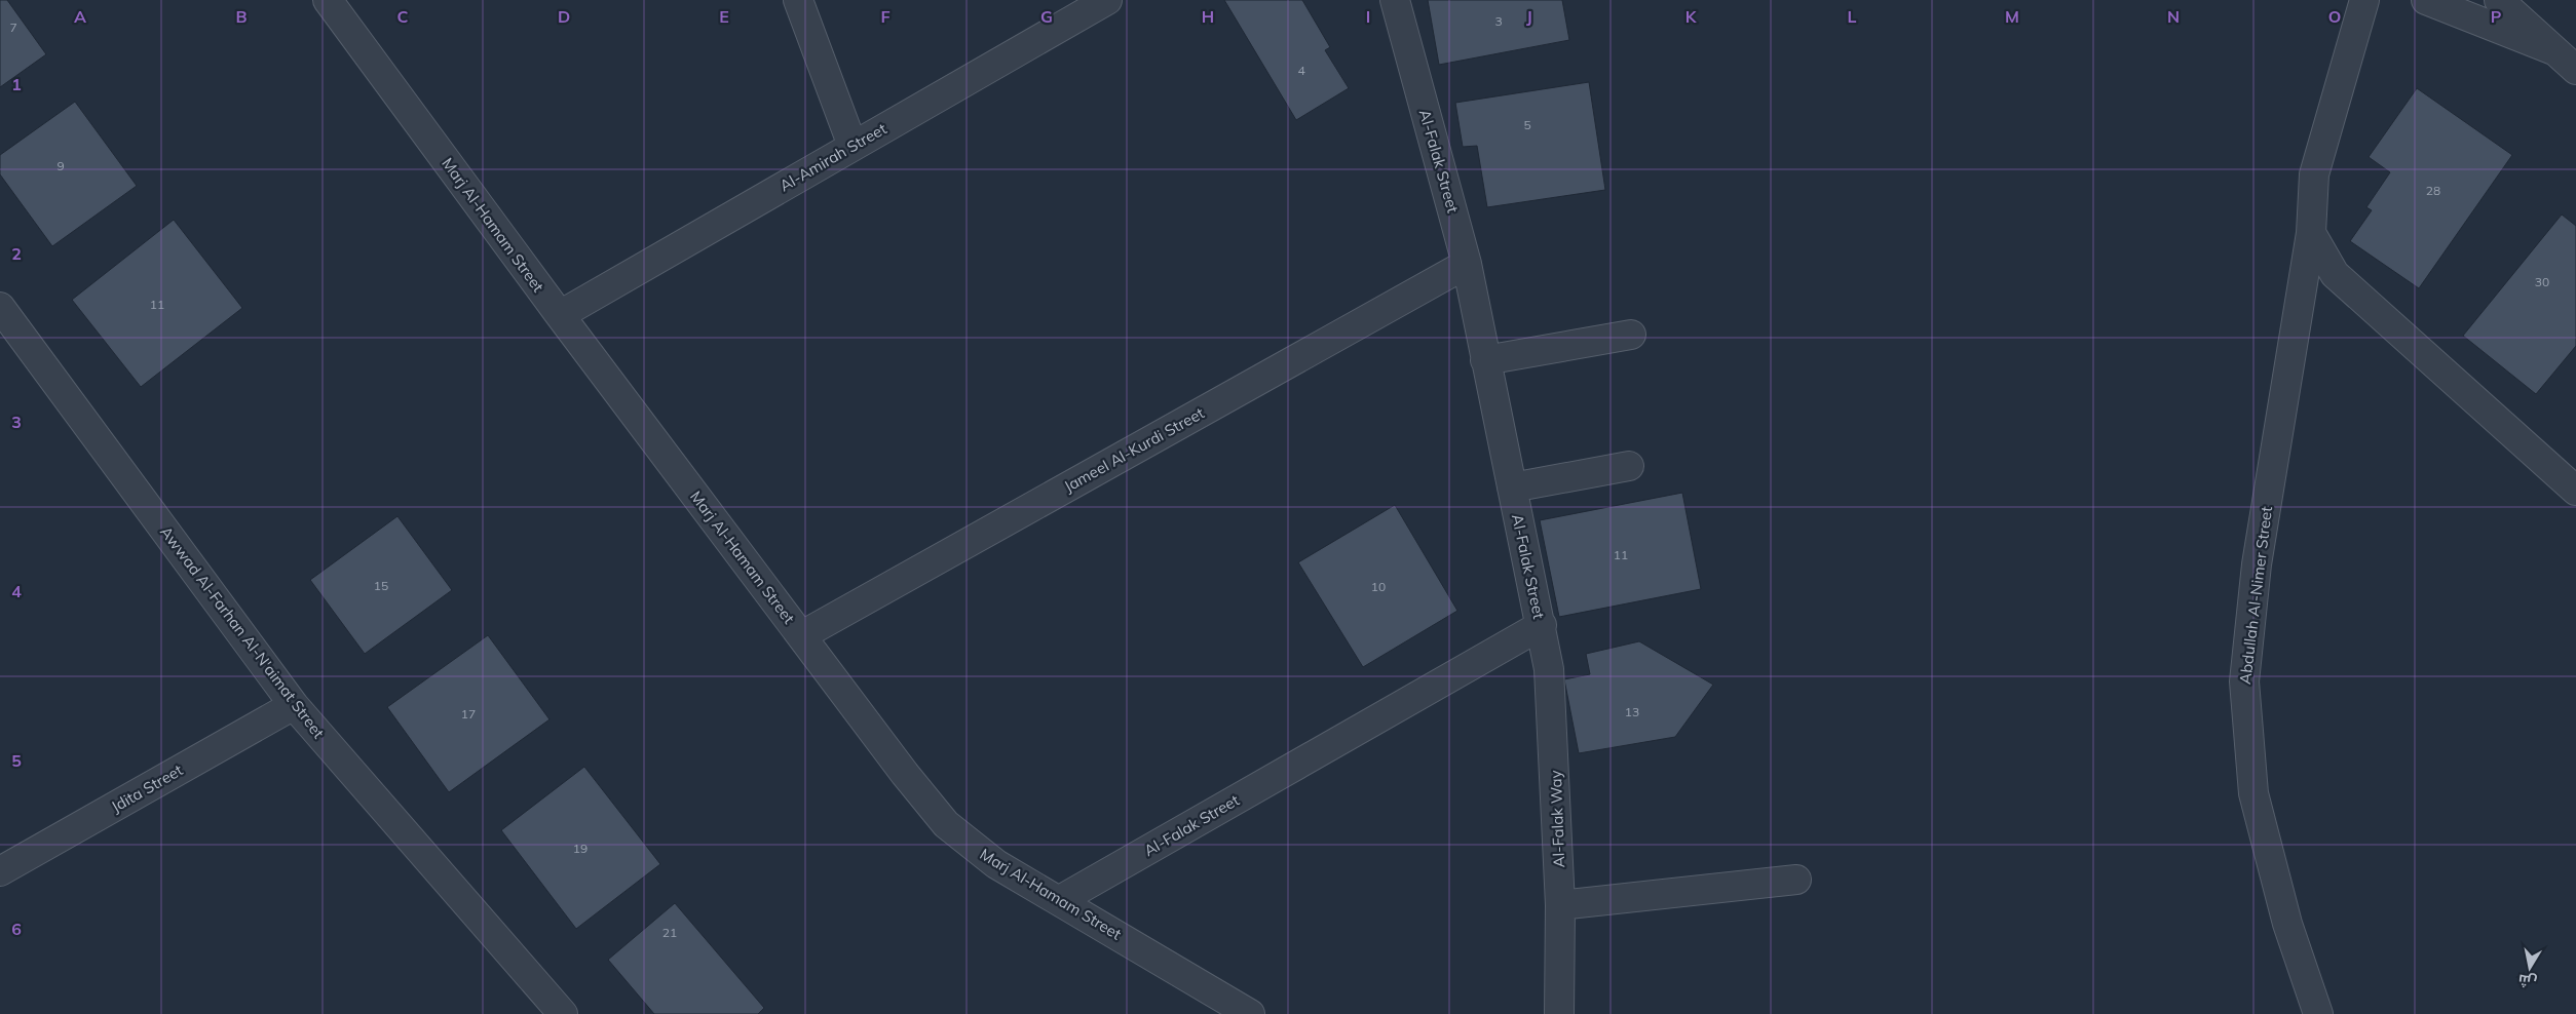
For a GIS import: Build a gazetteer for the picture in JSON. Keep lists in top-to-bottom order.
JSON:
{
  "streets": {
    "street": [
      "Al-Amirah Street",
      "Al-Falak Street",
      "Marj Al-Hamam Street",
      "Jameel Al-Kurdi Street",
      "Abdullah Al-Nimer Street",
      "Awwad Al-Farhan Al-N'aimat Street",
      "Jdita Street",
      "Al-Falak Way"
    ]
  },
  "crossings": [
    ["Al-Amirah Street", "Marj Al-Hamam Street"],
    ["Al-Falak Street", "Marj Al-Hamam Street"],
    ["Al-Falak Street", "Jameel Al-Kurdi Street"],
    ["Al-Falak Street", "Al-Falak Way"],
    ["Marj Al-Hamam Street", "Jameel Al-Kurdi Street"],
    ["Awwad Al-Farhan Al-N'aimat Street", "Jdita Street"]
  ],
  "house_numbers": [
    "3",
    "7",
    "4",
    "5",
    "9",
    "28",
    "30",
    "11",
    "11",
    "15",
    "10",
    "13",
    "17",
    "19",
    "21"
  ],
  "north": "bottom",
  "grid": {
    "columns": [
      "A",
      "B",
      "C",
      "D",
      "E",
      "F",
      "G",
      "H",
      "I",
      "J",
      "K",
      "L",
      "M",
      "N",
      "O",
      "P"
    ],
    "rows": [
      "1",
      "2",
      "3",
      "4",
      "5",
      "6"
    ]
  }
}
